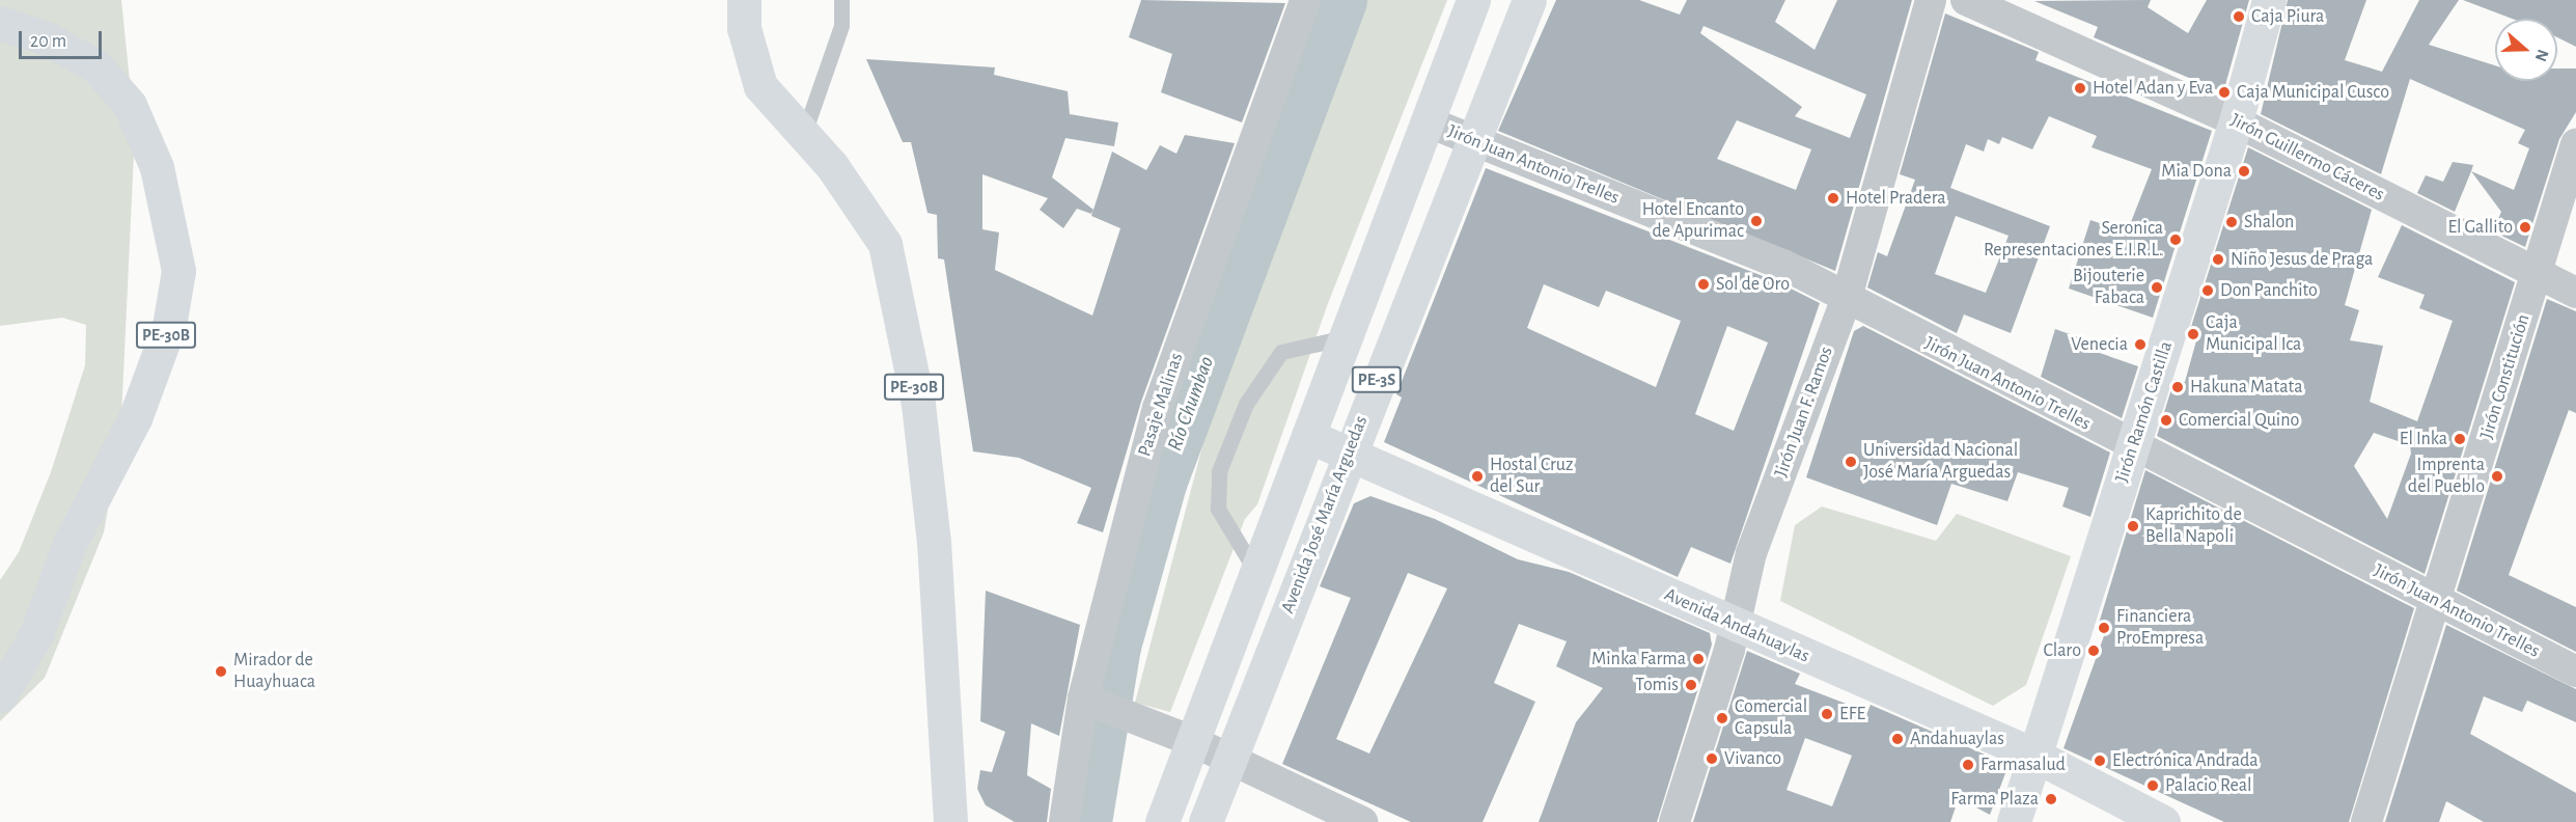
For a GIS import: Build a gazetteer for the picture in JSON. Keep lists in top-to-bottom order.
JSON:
{
  "streets": {
    "main road": [
      "PE-30B",
      "PE-3S",
      "Jirón Ramón Castilla",
      "Avenida José María Arguedas",
      "Avenida Andahuaylas"
    ],
    "street": [
      "Jirón Guillermo Cáceres",
      "Jirón Juan Antonio Trelles",
      "Jirón Constitución",
      "Pasaje Malinas",
      "Jirón Juan F. Ramos"
    ]
  },
  "crossings": [
    ["Jirón Guillermo Cáceres", "Jirón Constitución"],
    ["Jirón Guillermo Cáceres", "Jirón Ramón Castilla"],
    ["Jirón Juan Antonio Trelles", "Jirón Constitución"],
    ["Jirón Juan Antonio Trelles", "PE-3S"],
    ["Jirón Juan Antonio Trelles", "Jirón Juan F. Ramos"],
    ["Jirón Juan Antonio Trelles", "Jirón Ramón Castilla"],
    ["Jirón Juan Antonio Trelles", "Avenida José María Arguedas"],
    ["PE-3S", "Avenida Andahuaylas"],
    ["Jirón Juan F. Ramos", "Avenida Andahuaylas"],
    ["Jirón Ramón Castilla", "Avenida Andahuaylas"],
    ["Avenida José María Arguedas", "Avenida Andahuaylas"]
  ],
  "water": ["Río Chumbao"],
  "places": [
    "Caja Piura",
    "Hotel Adan y Eva",
    "Caja Municipal Cusco",
    "Mia Dona",
    "Hotel Pradera",
    "Hotel Encanto de Apurimac",
    "Shalon",
    "El Gallito",
    "Seronica Representaciones E.I.R.L.",
    "Niño Jesus de Praga",
    "Sol de Oro",
    "Bijouterie Fabaca",
    "Don Panchito",
    "Caja Municipal Ica",
    "Venecia",
    "Hakuna Matata",
    "Comercial Quino",
    "El Inka",
    "Universidad Nacional José María Arguedas",
    "Hostal Cruz del Sur",
    "Imprenta del Pueblo",
    "Kaprichito de Bella Napoli",
    "Financiera ProEmpresa",
    "Claro",
    "Minka Farma",
    "Mirador de Huayhuaca",
    "Tomis",
    "EFE",
    "Comercial Capsula",
    "Andahuaylas",
    "Vivanco",
    "Electrónica Andrada",
    "Farmasalud",
    "Palacio Real",
    "Farma Plaza"
  ],
  "scale_bar": "20 m",
  "north": "right"
}
